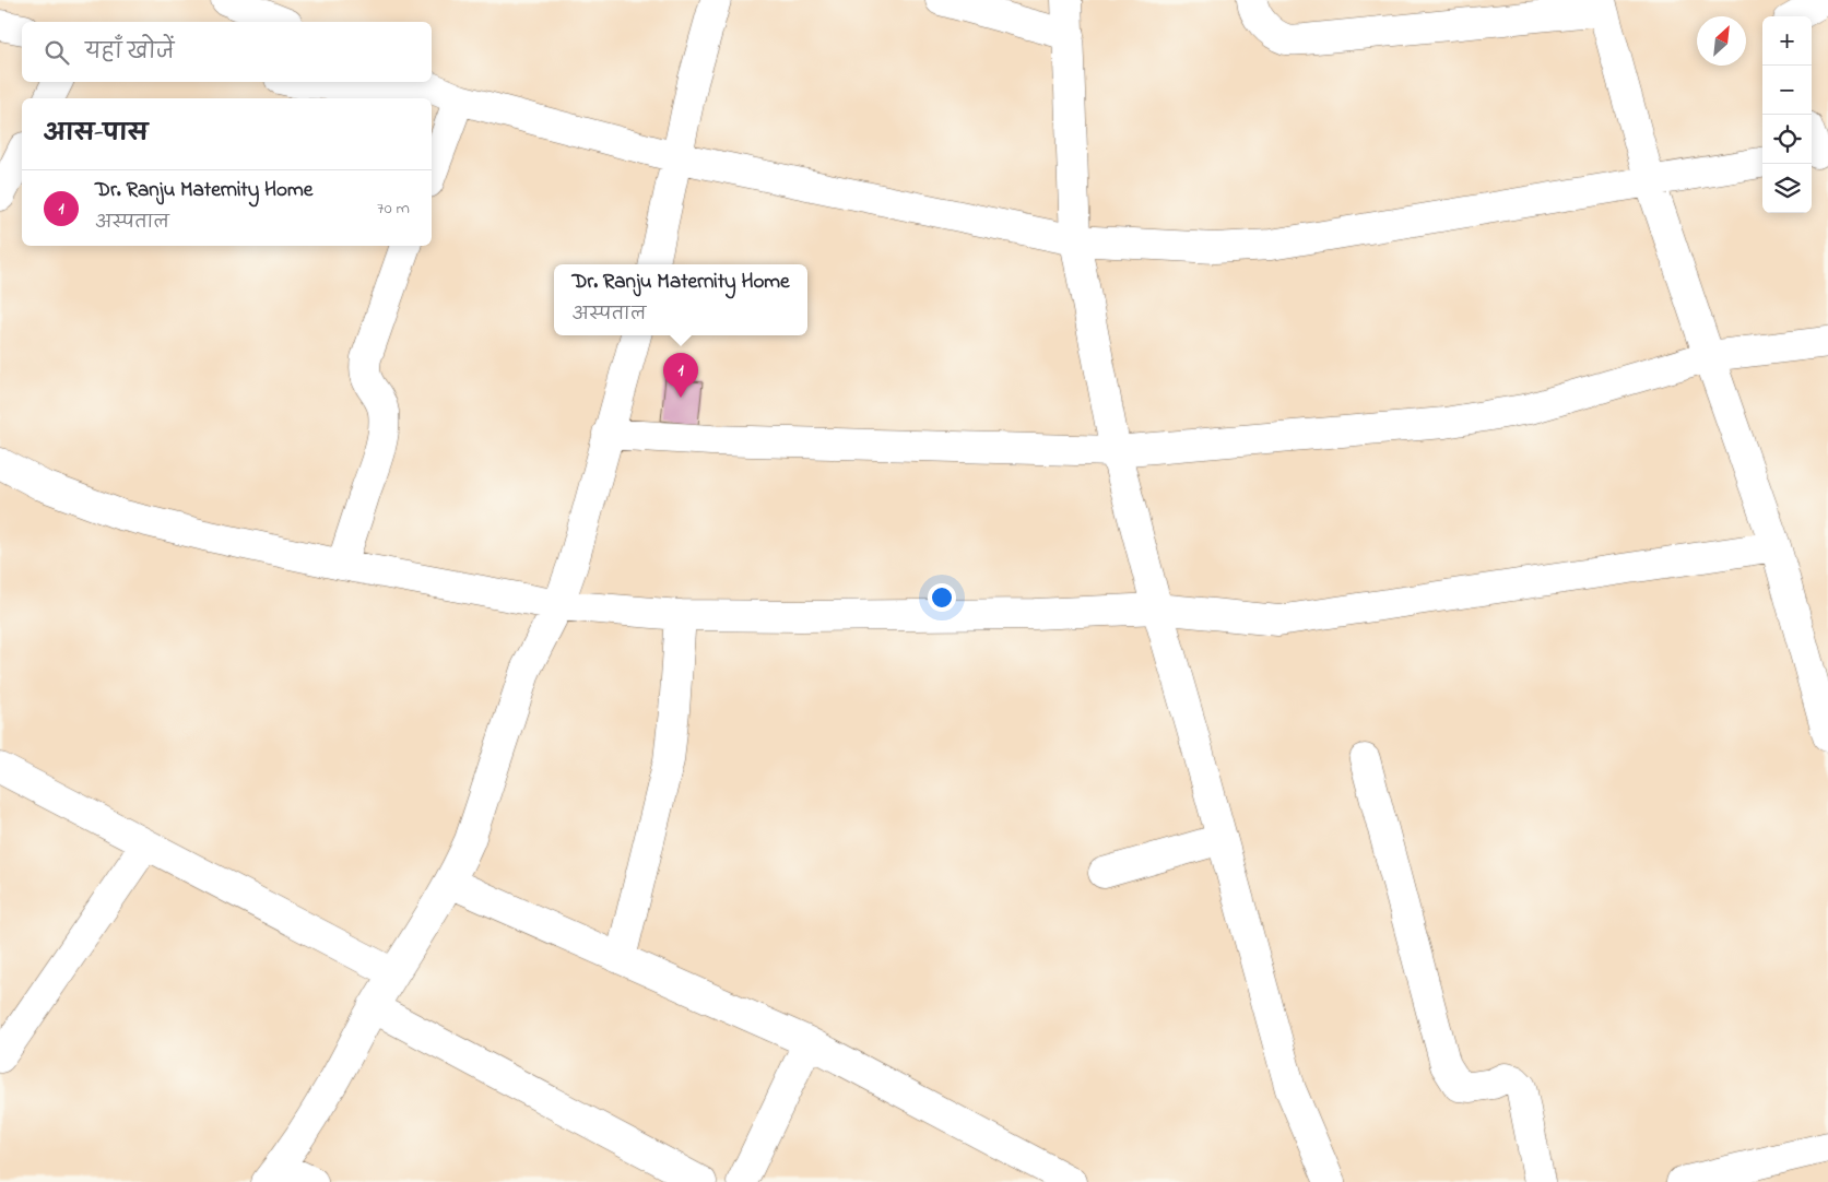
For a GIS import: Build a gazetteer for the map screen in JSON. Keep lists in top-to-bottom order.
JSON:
{
  "north": "top right",
  "page": {
    "map_buttons": ["+", "−"],
    "search": "यहाँ खोजें",
    "heading": "आस-पास",
    "list": [
      {
        "mark": "1",
        "name": "Dr. Ranju Maternity Home",
        "note": "अस्पताल",
        "value": "70 m"
      }
    ],
    "popup": ["Dr. Ranju Maternity Home", "अस्पताल"],
    "pins": "1"
  }
}
